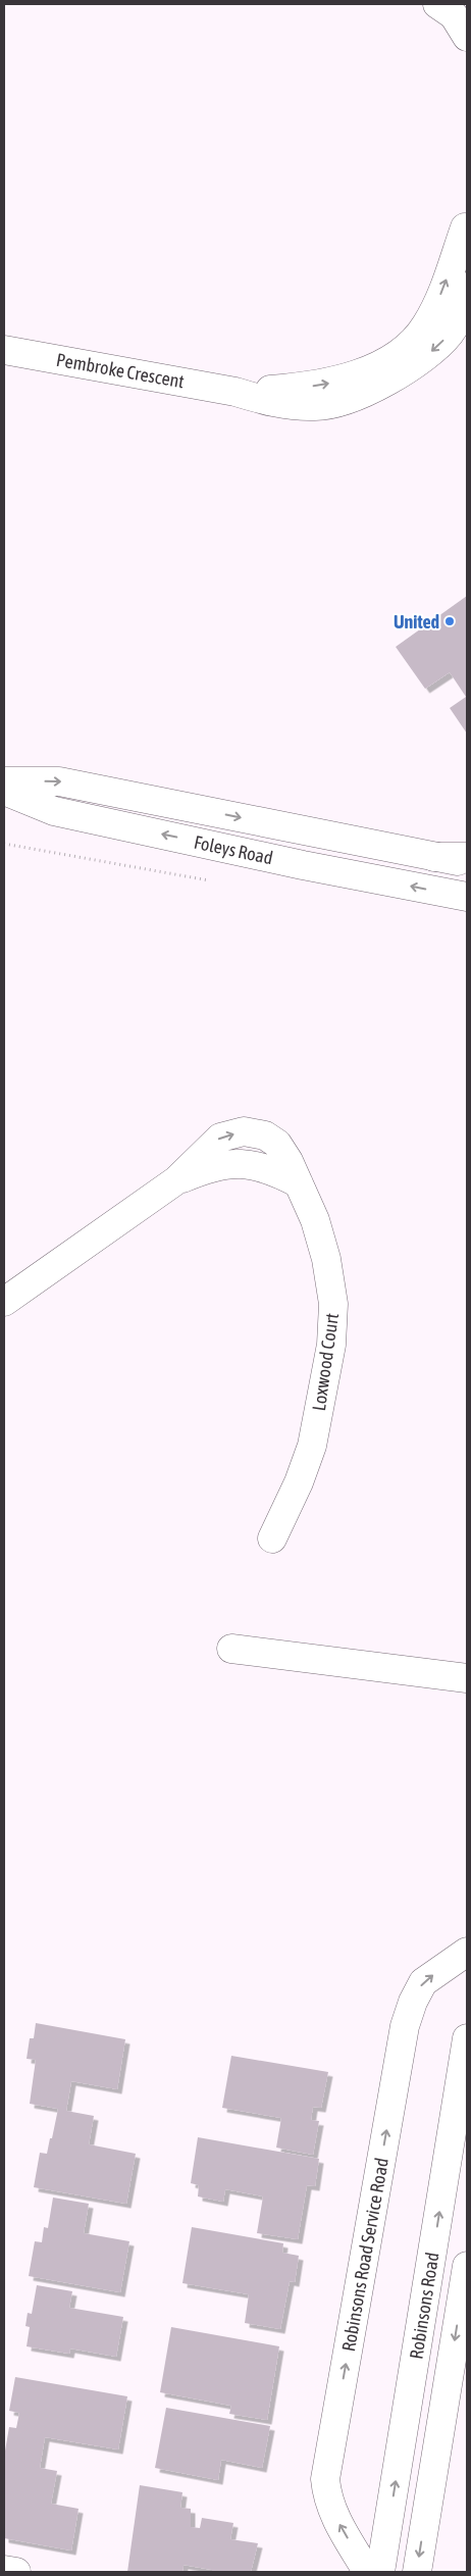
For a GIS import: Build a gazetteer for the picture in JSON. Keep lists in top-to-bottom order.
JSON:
{
  "streets": {
    "street": [
      "Pembroke Crescent",
      "Foleys Road",
      "Loxwood Court",
      "Robinsons Road Service Road",
      "Robinsons Road"
    ]
  },
  "one_way": ["Robinsons Road Service Road"],
  "places": ["United"]
}
